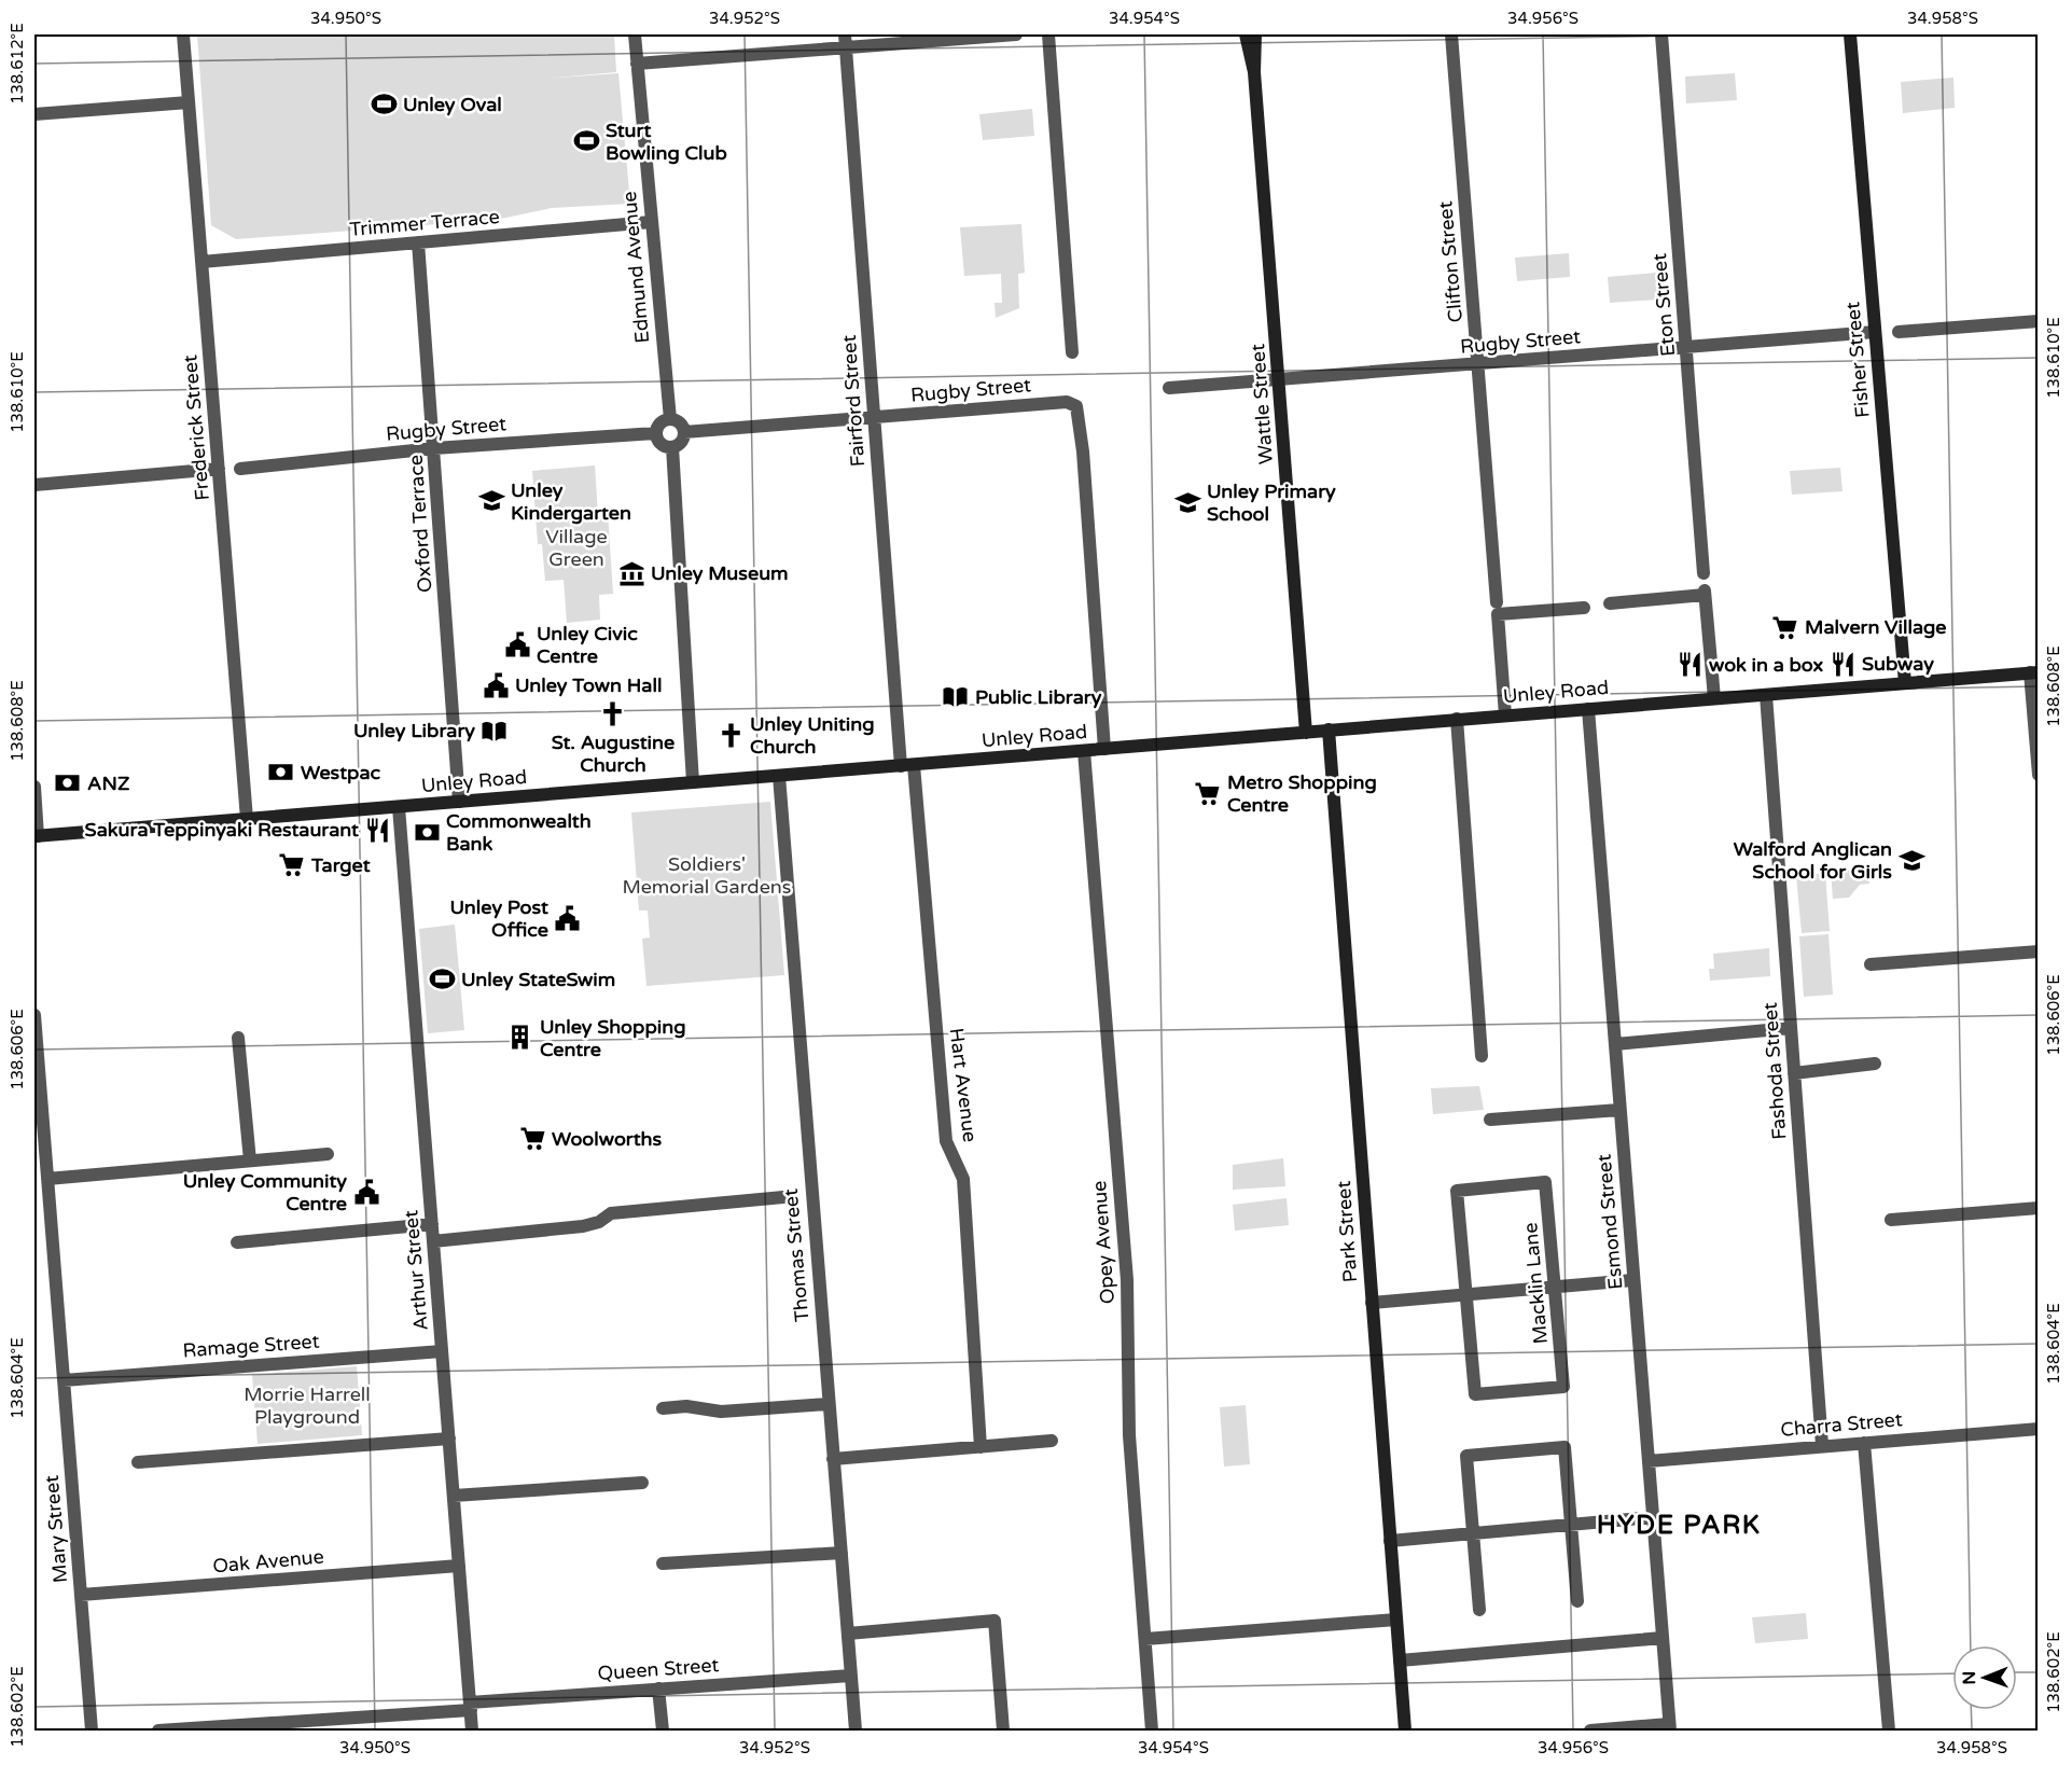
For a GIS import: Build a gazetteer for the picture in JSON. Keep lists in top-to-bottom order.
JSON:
{
  "streets": {
    "street": [
      "Trimmer Terrace",
      "Clifton Street",
      "Edmund Avenue",
      "Eton Street",
      "Rugby Street",
      "Fisher Street",
      "Fairford Street",
      "Wattle Street",
      "Frederick Street",
      "Oxford Terrace",
      "Unley Road",
      "Fashoda Street",
      "Hart Avenue",
      "Esmond Street",
      "Park Street",
      "Opey Avenue",
      "Thomas Street",
      "Arthur Street",
      "Macklin Lane",
      "Ramage Street",
      "Charra Street",
      "Mary Street",
      "Oak Avenue",
      "Queen Street"
    ]
  },
  "crossings": [
    ["Trimmer Terrace", "Edmund Avenue"],
    ["Trimmer Terrace", "Frederick Street"],
    ["Trimmer Terrace", "Oxford Terrace"],
    ["Clifton Street", "Rugby Street"],
    ["Clifton Street", "Unley Road"],
    ["Edmund Avenue", "Rugby Street"],
    ["Eton Street", "Rugby Street"],
    ["Rugby Street", "Fisher Street"],
    ["Rugby Street", "Fairford Street"],
    ["Rugby Street", "Wattle Street"],
    ["Rugby Street", "Oxford Terrace"],
    ["Rugby Street", "Unley Road"],
    ["Fisher Street", "Unley Road"],
    ["Fairford Street", "Unley Road"],
    ["Fairford Street", "Hart Avenue"],
    ["Wattle Street", "Unley Road"],
    ["Frederick Street", "Unley Road"],
    ["Oxford Terrace", "Unley Road"],
    ["Unley Road", "Fashoda Street"],
    ["Unley Road", "Hart Avenue"],
    ["Unley Road", "Esmond Street"],
    ["Unley Road", "Park Street"],
    ["Unley Road", "Opey Avenue"],
    ["Unley Road", "Thomas Street"],
    ["Unley Road", "Arthur Street"],
    ["Fashoda Street", "Charra Street"],
    ["Esmond Street", "Charra Street"],
    ["Thomas Street", "Queen Street"],
    ["Arthur Street", "Ramage Street"],
    ["Arthur Street", "Oak Avenue"],
    ["Arthur Street", "Queen Street"],
    ["Ramage Street", "Mary Street"],
    ["Mary Street", "Oak Avenue"]
  ],
  "districts": ["HYDE PARK"],
  "parks": ["Village Green", "Soldiers' Memorial Gardens", "Morrie Harrell Playground"],
  "places": {
    "sports": ["Unley Oval", "Sturt Bowling Club", "Unley StateSwim"],
    "school or university": ["Unley Kindergarten", "Unley Primary School", "Walford Anglican School for Girls"],
    "museum": ["Unley Museum"],
    "supermarket": [
      "Malvern Village",
      "Metro Shopping Centre",
      "Target",
      "Woolworths"
    ],
    "public building": [
      "Unley Civic Centre",
      "Unley Town Hall",
      "Unley Post Office",
      "Unley Community Centre"
    ],
    "restaurant": ["Subway", "wok in a box", "Sakura Teppinyaki Restaurant"],
    "library": ["Public Library", "Unley Library"],
    "church": ["St. Augustine Church", "Unley Uniting Church"],
    "bank": ["Westpac", "ANZ", "Commonwealth Bank"],
    "building": ["Unley Shopping Centre"]
  },
  "north": "left",
  "coordinates": [
    "34.950°S",
    "34.952°S",
    "34.954°S",
    "34.956°S",
    "34.958°S",
    "138.612°E",
    "138.610°E",
    "138.608°E",
    "138.606°E",
    "138.604°E",
    "138.602°E"
  ]
}
